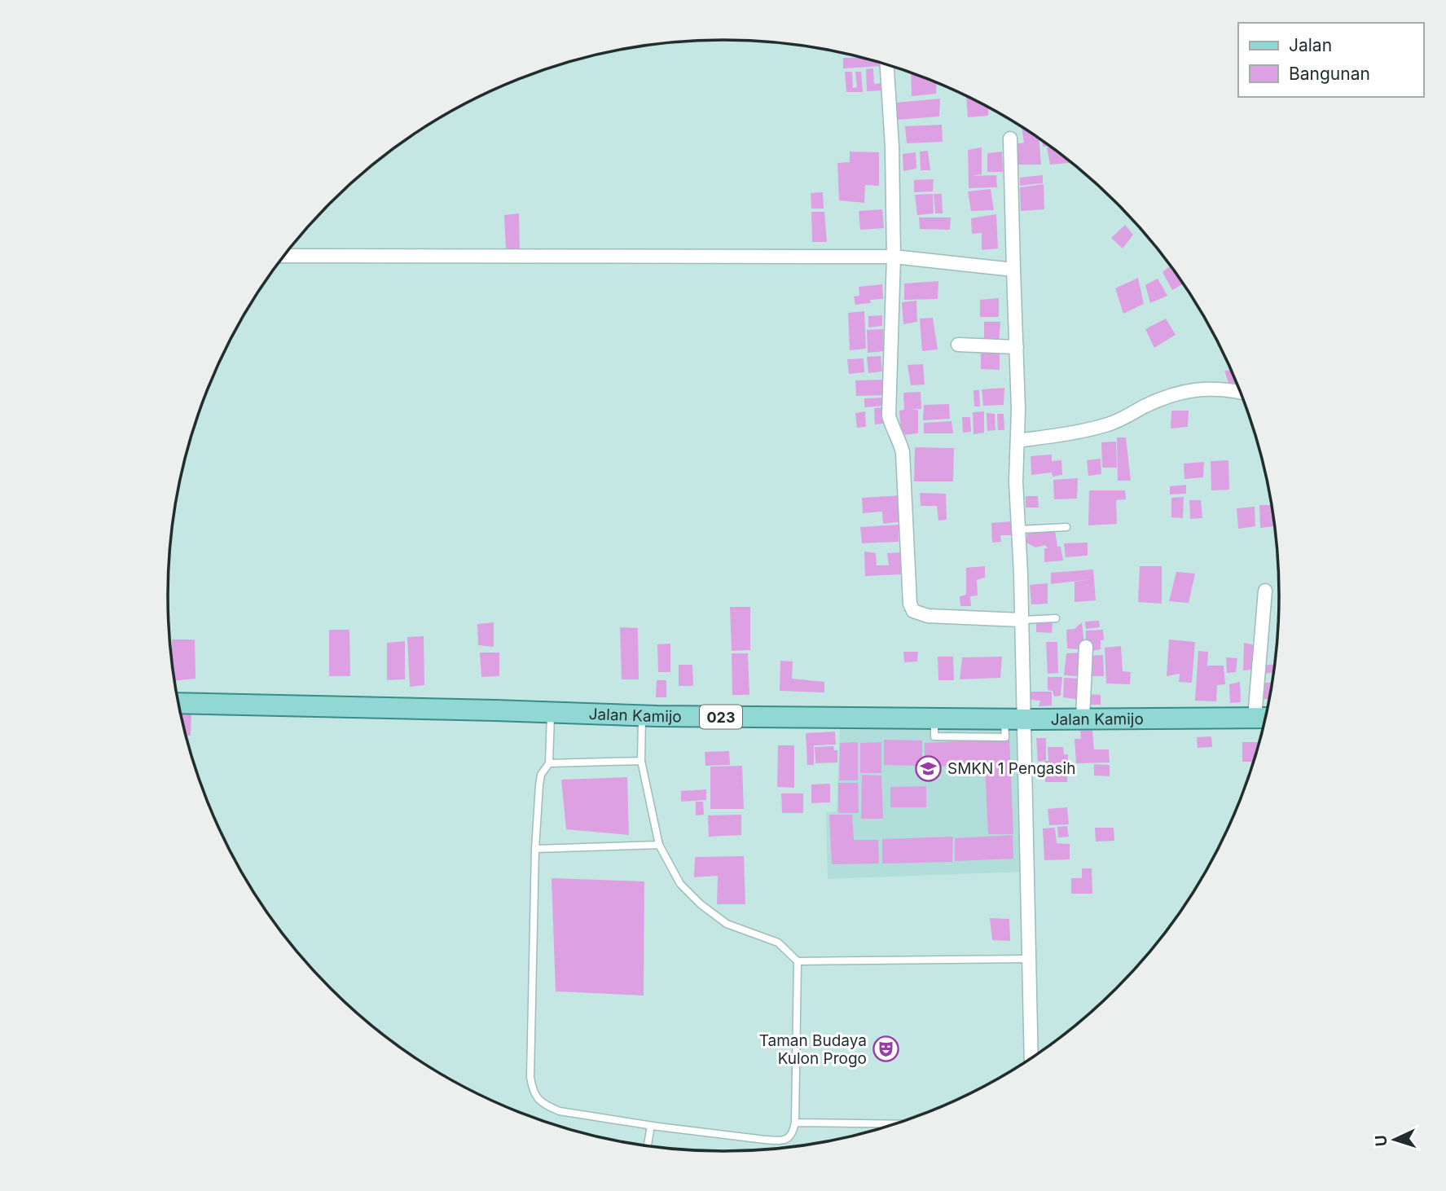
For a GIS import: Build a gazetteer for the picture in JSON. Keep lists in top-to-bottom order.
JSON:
{
  "streets": {
    "main road": ["Jalan Kamijo", "023"]
  },
  "places": {
    "school or university": ["SMKN 1 Pengasih"],
    "theatre": ["Taman Budaya Kulon Progo"]
  },
  "legend": ["Jalan", "Bangunan"],
  "north": "left"
}
